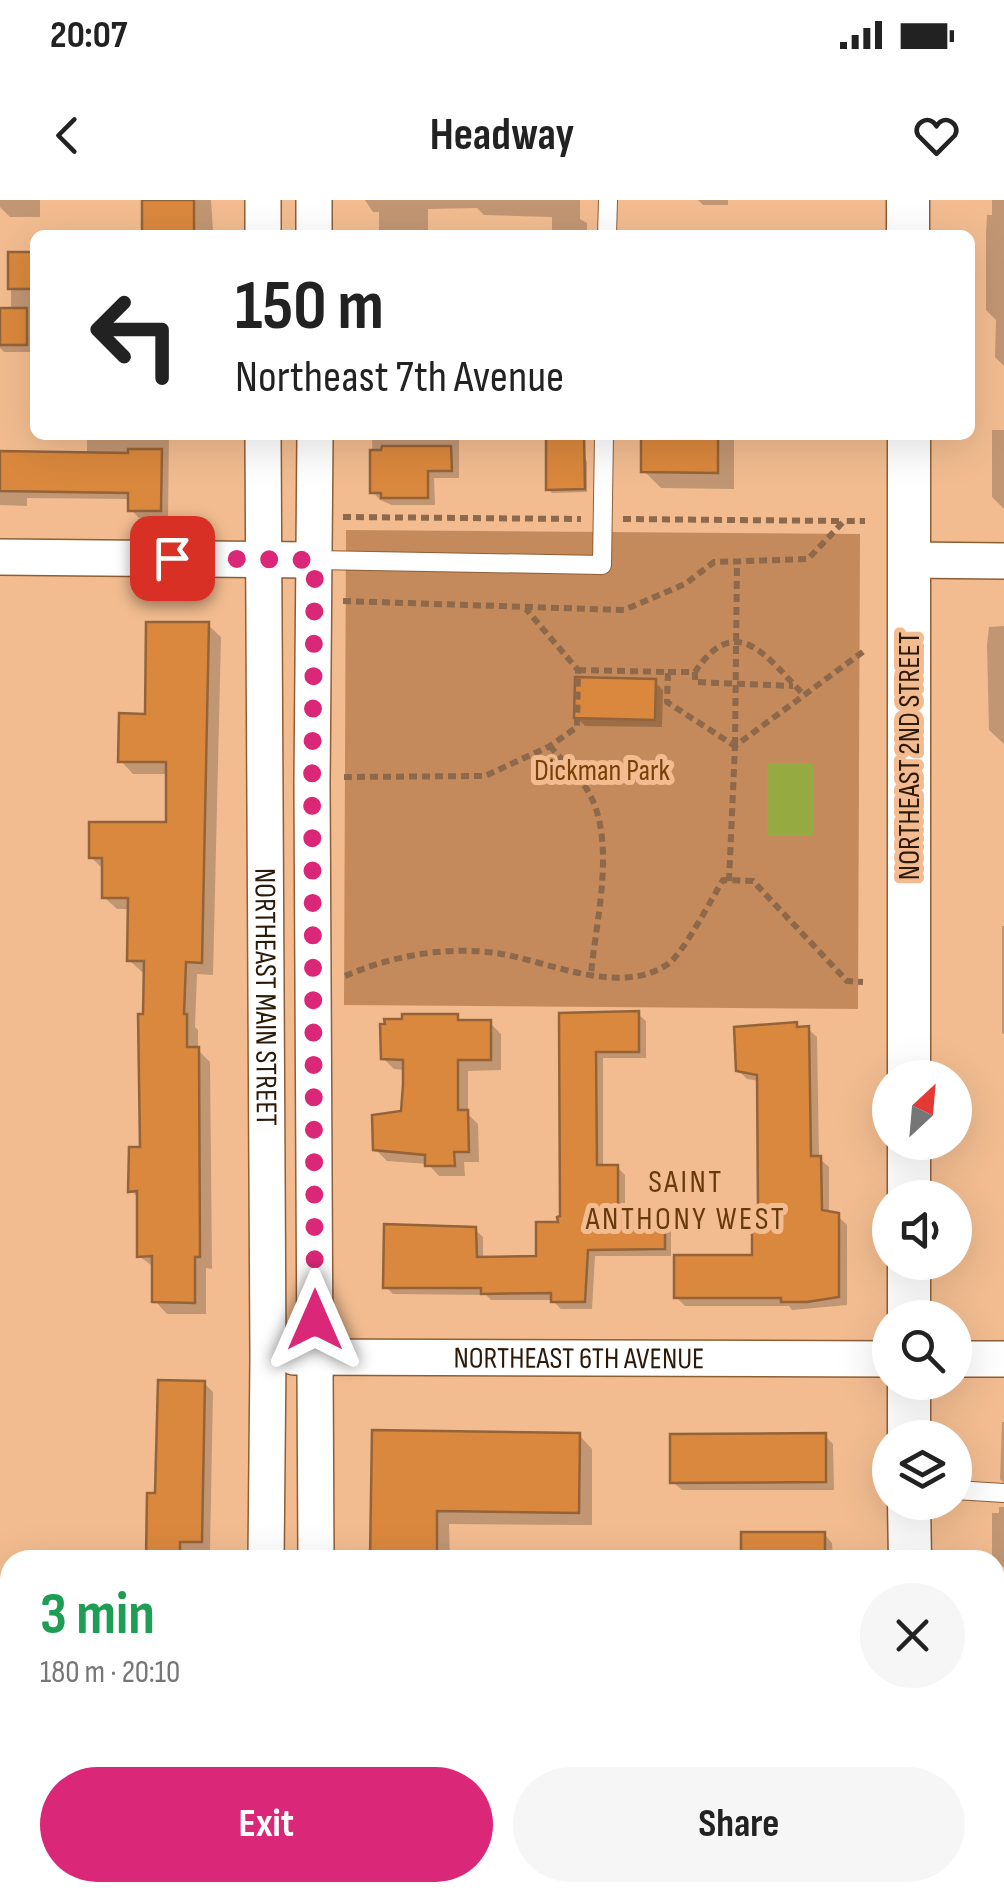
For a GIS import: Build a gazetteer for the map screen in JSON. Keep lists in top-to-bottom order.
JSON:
{
  "streets": {
    "street": ["NORTHEAST 2ND STREET", "NORTHEAST MAIN STREET", "NORTHEAST 6TH AVENUE"]
  },
  "crossings": [
    ["NORTHEAST MAIN STREET", "NORTHEAST 6TH AVENUE"]
  ],
  "districts": ["SAINT ANTHONY WEST"],
  "parks": ["Dickman Park"],
  "north": "top right",
  "page": {
    "status": "20:07",
    "header": "Headway",
    "turn": ["150 m", "Northeast 7th Avenue"],
    "heading": ["3 min", "180 m · 20:10"],
    "buttons": ["Exit", "Share"]
  }
}
